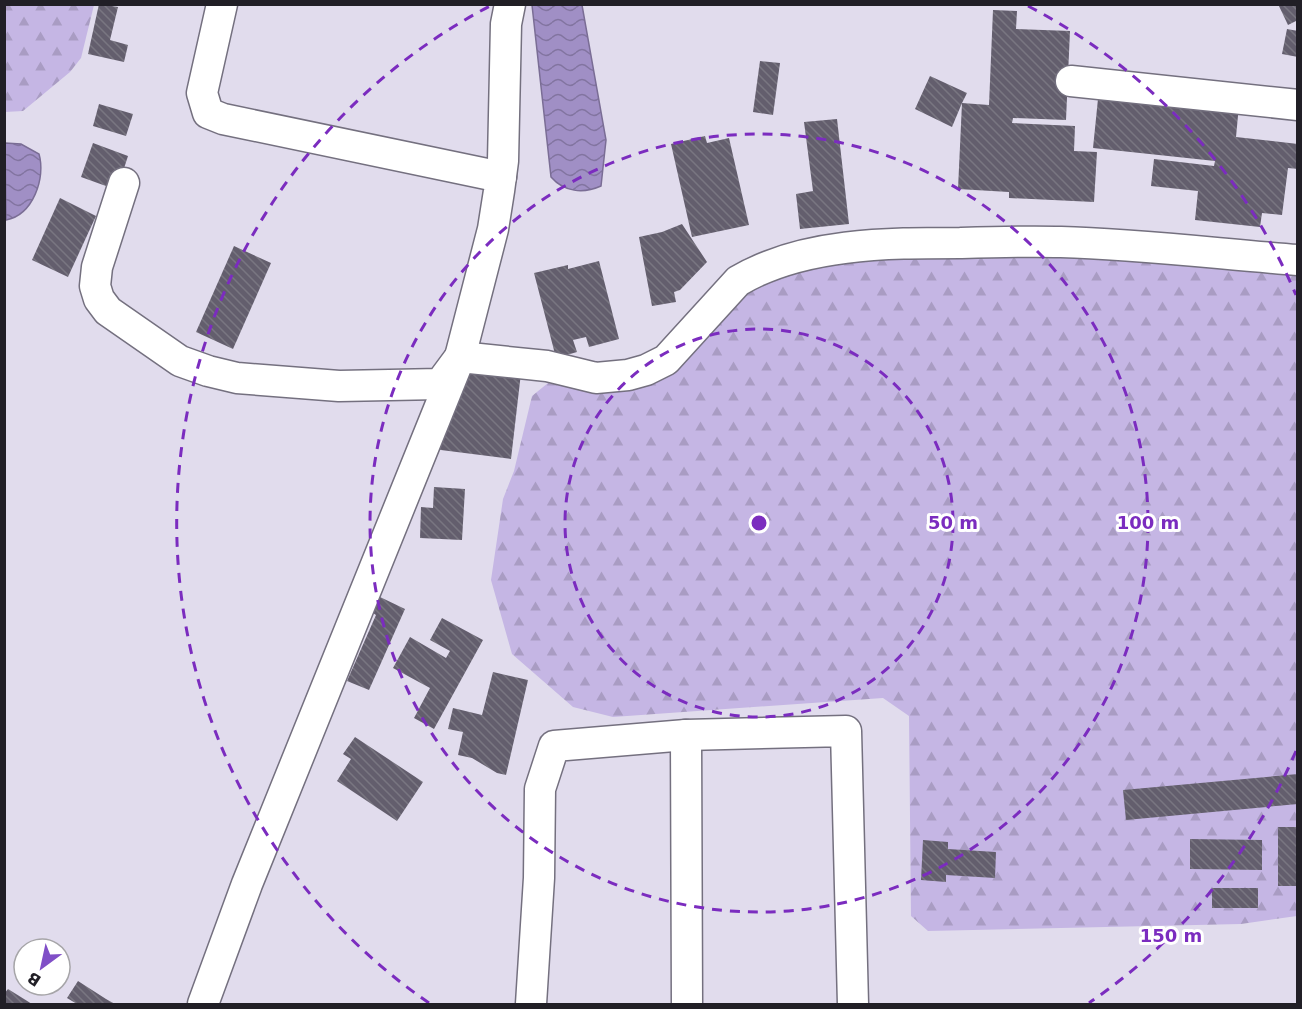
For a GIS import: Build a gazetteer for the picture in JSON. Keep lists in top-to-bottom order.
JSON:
{
  "north": "bottom left",
  "rings": ["50 m", "100 m", "150 m"]
}
